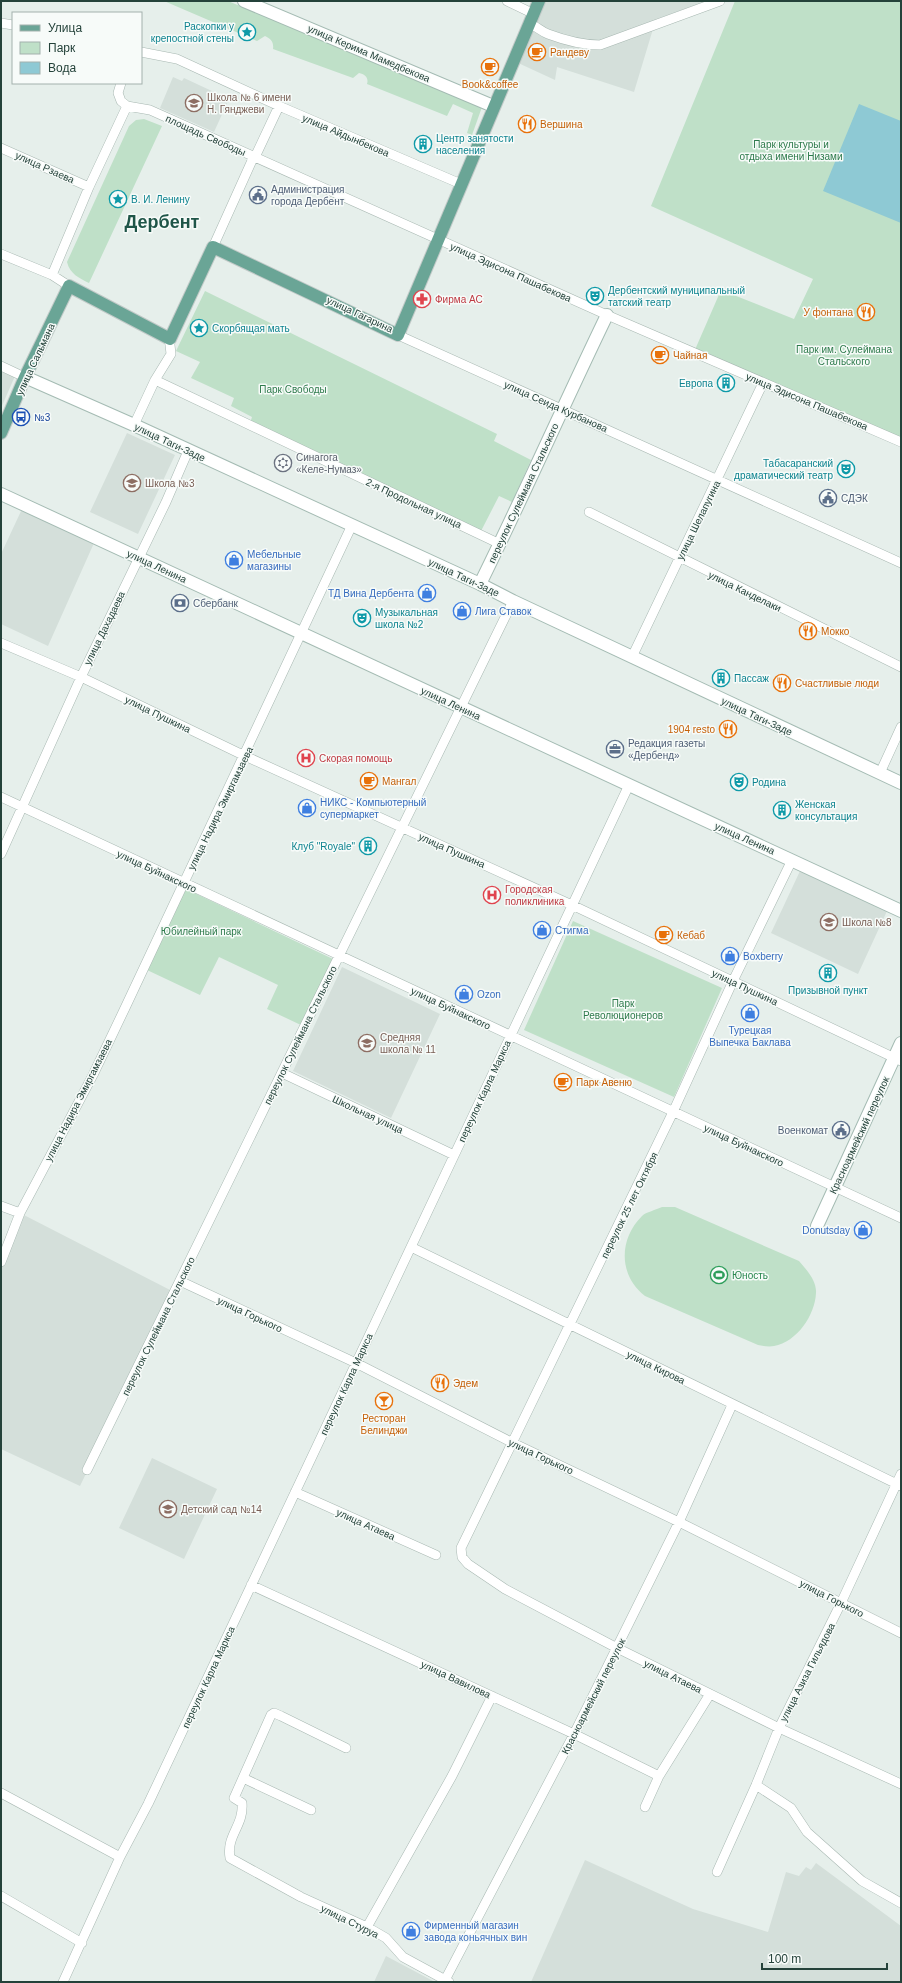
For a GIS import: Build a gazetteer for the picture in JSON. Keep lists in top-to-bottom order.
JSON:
{
  "streets": {
    "main road": [
      "площадь Свободы",
      "улица Гагарина",
      "улица Сальмана",
      "улица Сеида Курбанова"
    ],
    "street": [
      "улица Керима Мамедбекова",
      "улица Айдынбекова",
      "улица Рзаева",
      "улица Эдисона Пашабекова",
      "улица Таги-Заде",
      "переулок Сулеймана Стальского",
      "2-я Продольная улица",
      "улица Шелапугина",
      "улица Ленина",
      "улица Канделаки",
      "улица Дахадаева",
      "улица Пушкина",
      "улица Надира Эмиргамзаева",
      "улица Буйнакского",
      "переулок Карла Маркса",
      "Школьная улица",
      "Красноармейский переулок",
      "переулок 25 лет Октября",
      "улица Горького",
      "улица Кирова",
      "улица Атаева",
      "улица Азиза Гильядова",
      "улица Вавилова",
      "улица Стуруа"
    ]
  },
  "crossings": [
    ["улица Керима Мамедбекова", "улица Гагарина"],
    ["площадь Свободы", "улица Эдисона Пашабекова"],
    ["площадь Свободы", "улица Гагарина"],
    ["площадь Свободы", "улица Сеида Курбанова"],
    ["улица Айдынбекова", "улица Гагарина"],
    ["улица Эдисона Пашабекова", "улица Гагарина"],
    ["улица Эдисона Пашабекова", "переулок Сулеймана Стальского"],
    ["улица Эдисона Пашабекова", "улица Шелапугина"],
    ["улица Гагарина", "улица Сеида Курбанова"],
    ["улица Сальмана", "улица Таги-Заде"],
    ["улица Сеида Курбанова", "переулок Сулеймана Стальского"],
    ["улица Сеида Курбанова", "улица Шелапугина"],
    ["улица Таги-Заде", "переулок Сулеймана Стальского"],
    ["улица Таги-Заде", "улица Шелапугина"],
    ["улица Таги-Заде", "улица Дахадаева"],
    ["улица Таги-Заде", "улица Надира Эмиргамзаева"],
    ["переулок Сулеймана Стальского", "2-я Продольная улица"],
    ["переулок Сулеймана Стальского", "улица Ленина"],
    ["переулок Сулеймана Стальского", "улица Пушкина"],
    ["переулок Сулеймана Стальского", "улица Буйнакского"],
    ["переулок Сулеймана Стальского", "Школьная улица"],
    ["переулок Сулеймана Стальского", "улица Горького"],
    ["улица Шелапугина", "улица Канделаки"],
    ["улица Ленина", "улица Дахадаева"],
    ["улица Ленина", "улица Надира Эмиргамзаева"],
    ["улица Ленина", "переулок Карла Маркса"],
    ["улица Ленина", "переулок 25 лет Октября"],
    ["улица Дахадаева", "улица Пушкина"],
    ["улица Дахадаева", "улица Буйнакского"],
    ["улица Пушкина", "улица Надира Эмиргамзаева"],
    ["улица Пушкина", "переулок Карла Маркса"],
    ["улица Пушкина", "Красноармейский переулок"],
    ["улица Пушкина", "переулок 25 лет Октября"],
    ["улица Надира Эмиргамзаева", "улица Буйнакского"],
    ["улица Буйнакского", "переулок Карла Маркса"],
    ["улица Буйнакского", "Красноармейский переулок"],
    ["улица Буйнакского", "переулок 25 лет Октября"],
    ["переулок Карла Маркса", "Школьная улица"],
    ["переулок Карла Маркса", "улица Горького"],
    ["переулок Карла Маркса", "улица Кирова"],
    ["переулок Карла Маркса", "улица Атаева"],
    ["переулок Карла Маркса", "улица Вавилова"],
    ["Красноармейский переулок", "улица Горького"],
    ["Красноармейский переулок", "улица Кирова"],
    ["Красноармейский переулок", "улица Атаева"],
    ["Красноармейский переулок", "улица Вавилова"],
    ["Красноармейский переулок", "улица Стуруа"],
    ["переулок 25 лет Октября", "улица Горького"],
    ["переулок 25 лет Октября", "улица Кирова"],
    ["переулок 25 лет Октября", "улица Атаева"],
    ["улица Горького", "улица Азиза Гильядова"],
    ["улица Кирова", "улица Азиза Гильядова"],
    ["улица Атаева", "улица Азиза Гильядова"]
  ],
  "districts": ["Дербент"],
  "parks": [
    "Парк культуры и отдыха имени Низами",
    "Парк им. Сулеймана Стальского",
    "Парк Свободы",
    "Юбилейный парк",
    "Парк Революционеров"
  ],
  "places": {
    "place": ["Раскопки у крепостной стены", "В. И. Ленину", "Скорбящая мать"],
    "cafe": [
      "Рандеву",
      "Book&coffee",
      "Чайная",
      "Мангал",
      "Кебаб",
      "Парк Авеню"
    ],
    "school or university": [
      "Школа № 6 имени Н. Гянджеви",
      "Школа №3",
      "Школа №8",
      "Средняя школа № 11",
      "Детский сад №14"
    ],
    "restaurant": [
      "Вершина",
      "У фонтана",
      "Мокко",
      "Счастливые люди",
      "1904 resto",
      "Эдем"
    ],
    "building": [
      "Центр занятости населения",
      "Европа",
      "Пассаж",
      "Женская консультация",
      "Клуб \"Royale\"",
      "Призывной пункт"
    ],
    "public building": ["Администрация города Дербент", "СДЭК", "Военкомат"],
    "theatre": [
      "Дербентский муниципальный татский театр",
      "Табасаранский драматический театр",
      "Музыкальная школа №2",
      "Родина"
    ],
    "pharmacy": ["Фирма АС"],
    "bus stop": ["№3"],
    "synagogue": ["Синагога «Келе-Нумаз»"],
    "shop": [
      "Мебельные магазины",
      "ТД Вина Дербента",
      "Лига Ставок",
      "НИКС - Компьютерный супермаркет",
      "Стигма",
      "Boxberry",
      "Ozon",
      "Турецкая Выпечка Баклава",
      "Donutsday",
      "Фирменный магазин завода коньячных вин"
    ],
    "bank": ["Сбербанк"],
    "office": ["Редакция газеты «Дербенд»"],
    "hospital": ["Скорая помощь", "Городская поликлиника"],
    "sports": ["Юность"],
    "bar": ["Ресторан Белинджи"]
  },
  "legend": ["Улица", "Парк", "Вода"],
  "scale_bar": "100 m"
}
